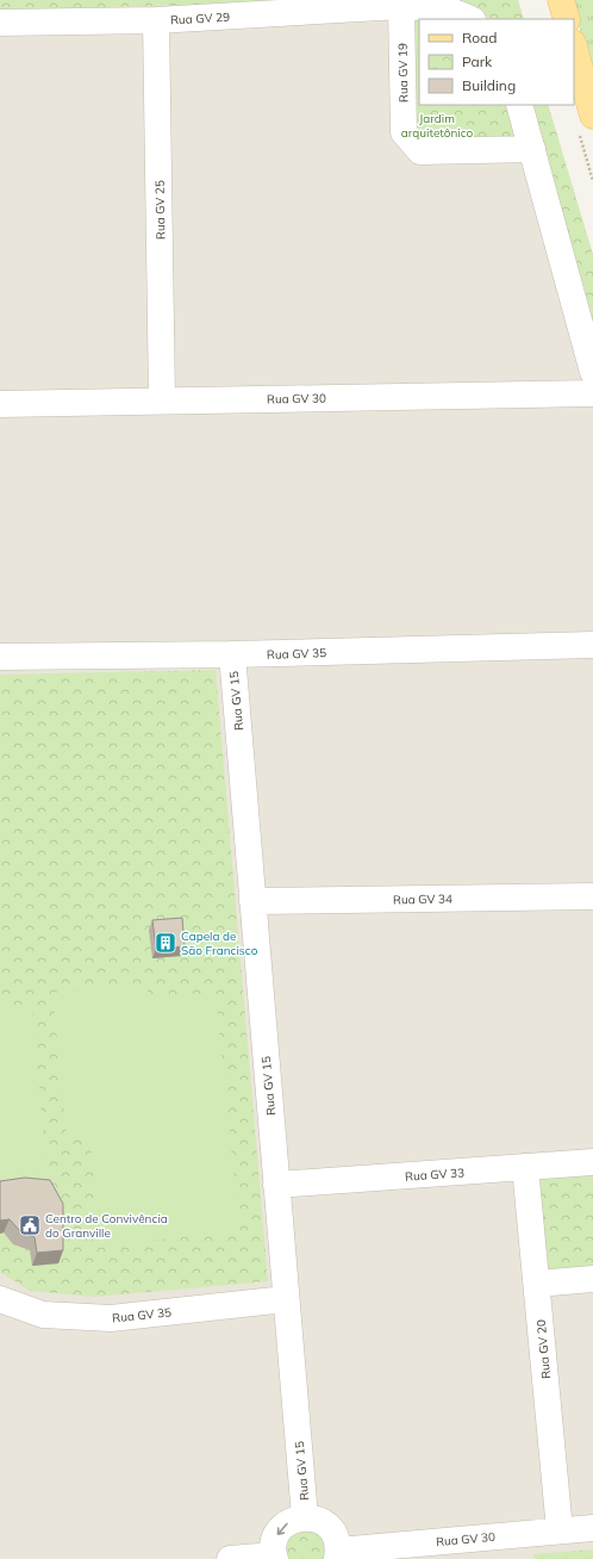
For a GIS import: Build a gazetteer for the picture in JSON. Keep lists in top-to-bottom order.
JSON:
{
  "streets": {
    "street": [
      "Rua GV 29",
      "Rua GV 19",
      "Rua GV 25",
      "Rua GV 30",
      "Rua GV 35",
      "Rua GV 15",
      "Rua GV 34",
      "Rua GV 33",
      "Rua GV 20"
    ]
  },
  "crossings": [
    ["Rua GV 29", "Rua GV 19"],
    ["Rua GV 29", "Rua GV 25"],
    ["Rua GV 25", "Rua GV 30"],
    ["Rua GV 30", "Rua GV 20"],
    ["Rua GV 35", "Rua GV 15"],
    ["Rua GV 15", "Rua GV 34"],
    ["Rua GV 15", "Rua GV 33"],
    ["Rua GV 33", "Rua GV 20"]
  ],
  "parks": ["Jardim arquitetônico"],
  "places": {
    "building": ["Capela de São Francisco"],
    "public building": ["Centro de Convivência do Granville"]
  },
  "legend": ["Road", "Park", "Building"]
}
